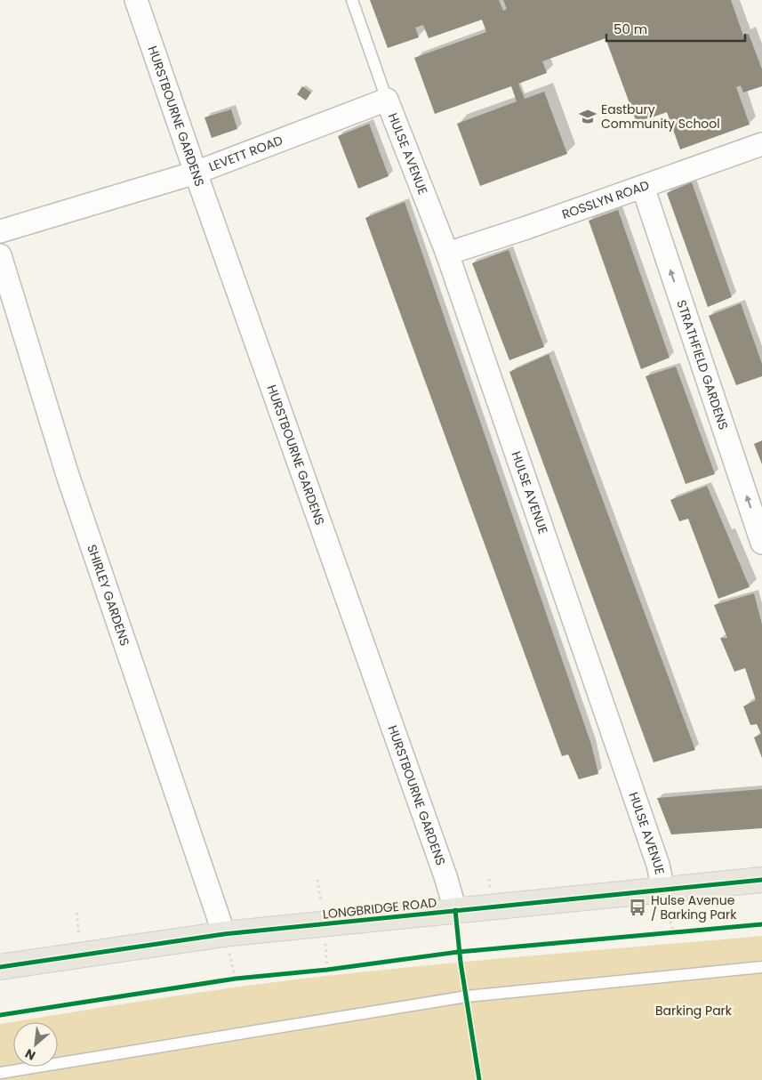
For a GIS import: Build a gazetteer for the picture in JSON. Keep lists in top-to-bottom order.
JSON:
{
  "streets": {
    "main road": ["LONGBRIDGE ROAD"],
    "street": [
      "HURSTBOURNE GARDENS",
      "LEVETT ROAD",
      "HULSE AVENUE",
      "ROSSLYN ROAD",
      "STRATHFIELD GARDENS",
      "SHIRLEY GARDENS"
    ]
  },
  "crossings": [
    ["HURSTBOURNE GARDENS", "LEVETT ROAD"],
    ["HURSTBOURNE GARDENS", "LONGBRIDGE ROAD"],
    ["LEVETT ROAD", "HULSE AVENUE"],
    ["HULSE AVENUE", "ROSSLYN ROAD"],
    ["HULSE AVENUE", "LONGBRIDGE ROAD"],
    ["ROSSLYN ROAD", "STRATHFIELD GARDENS"],
    ["SHIRLEY GARDENS", "LONGBRIDGE ROAD"]
  ],
  "one_way": ["STRATHFIELD GARDENS"],
  "parks": ["Barking Park"],
  "places": {
    "school or university": ["Eastbury Community School"],
    "bus stop": ["Hulse Avenue / Barking Park"]
  },
  "scale_bar": "50 m",
  "north": "bottom left"
}
